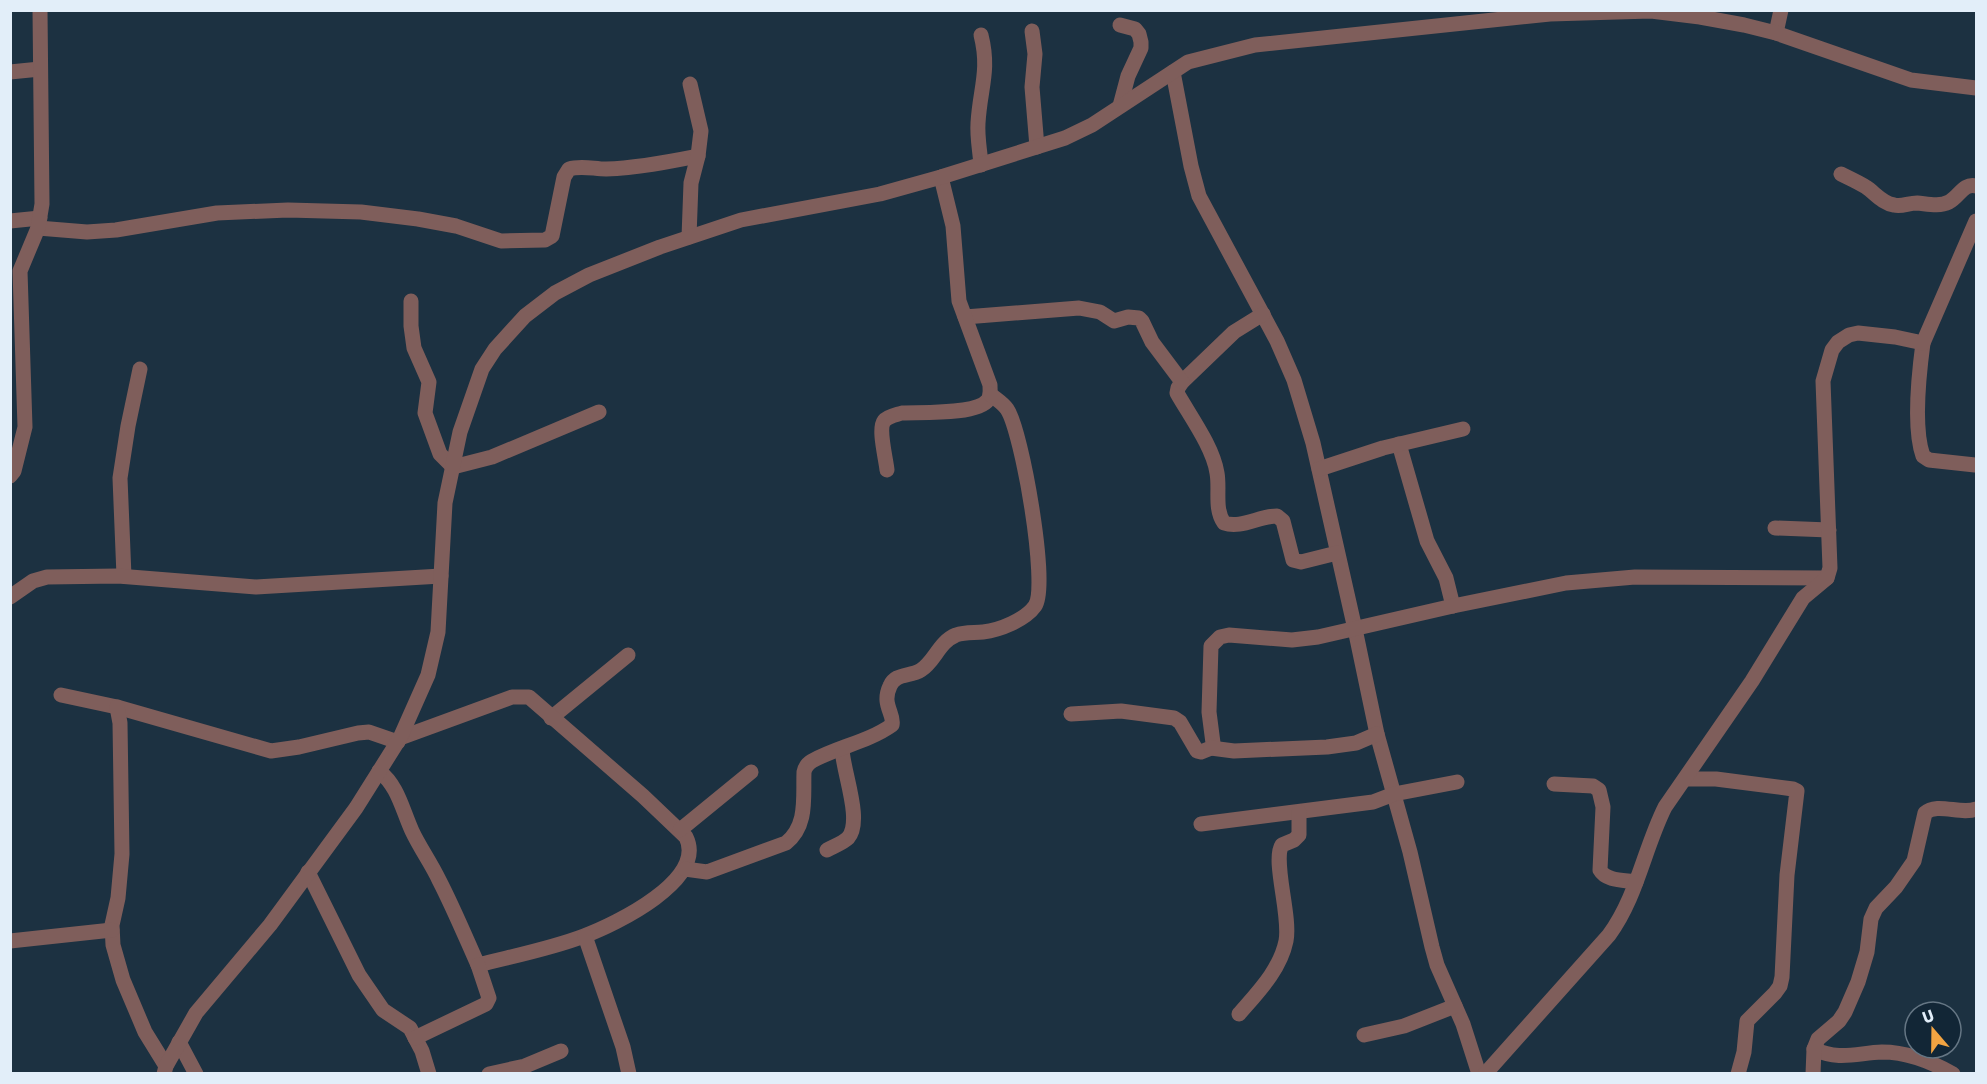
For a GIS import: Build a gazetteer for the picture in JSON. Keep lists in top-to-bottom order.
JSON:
{
  "north": "top"
}
